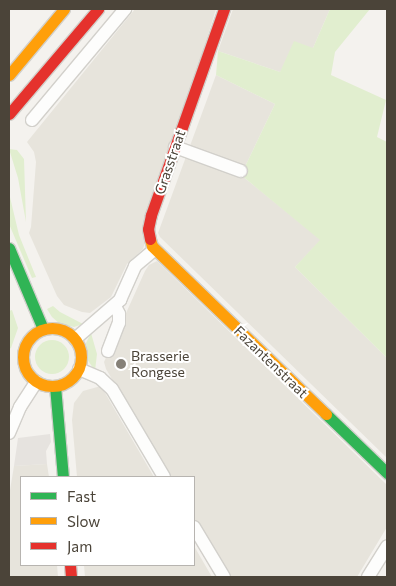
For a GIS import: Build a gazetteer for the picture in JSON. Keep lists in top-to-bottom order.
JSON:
{
  "streets": {
    "main road": ["Grasstraat", "Fazantenstraat"]
  },
  "crossings": [
    ["Grasstraat", "Fazantenstraat"]
  ],
  "places": ["Brasserie Rongese"],
  "legend": ["Fast", "Slow", "Jam"]
}
